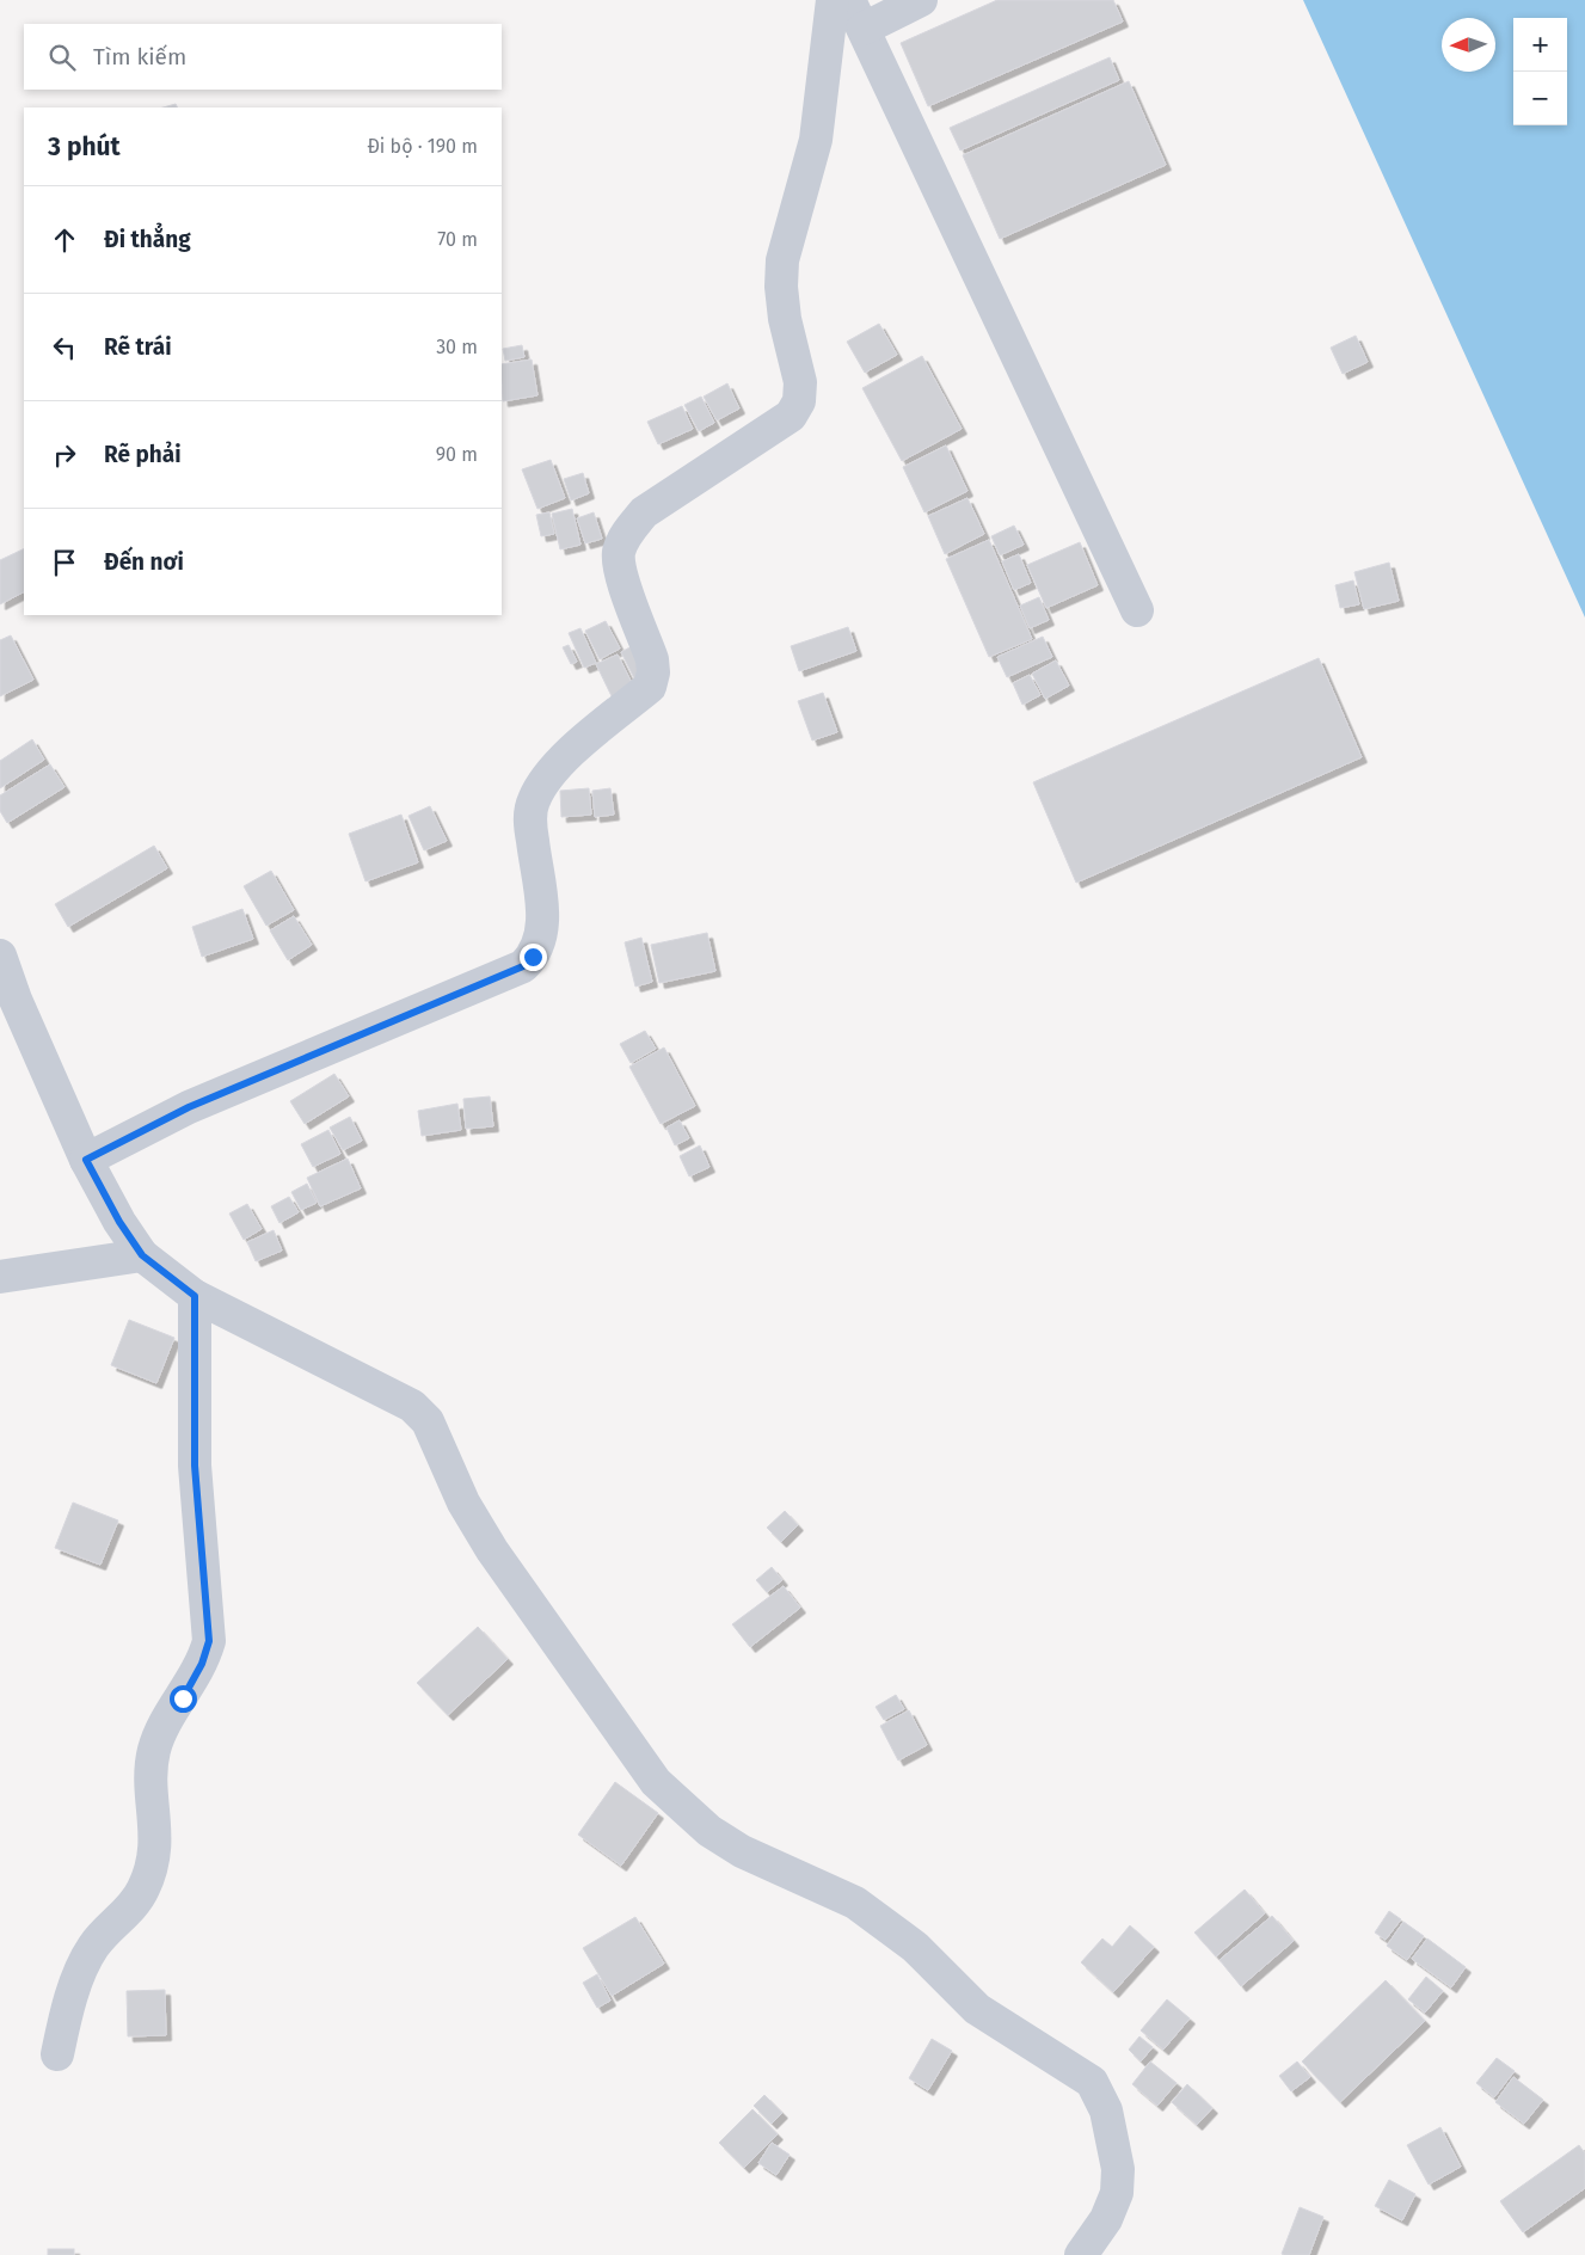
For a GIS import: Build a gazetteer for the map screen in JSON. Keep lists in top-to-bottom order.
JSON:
{
  "north": "left",
  "page": {
    "map_buttons": ["+", "−"],
    "search": "Tìm kiếm",
    "heading": ["3 phút", "Đi bộ · 190 m"],
    "list": [
      ["Đi thẳng", "70 m"],
      ["Rẽ trái", "30 m"],
      ["Rẽ phải", "90 m"],
      "Đến nơi"
    ]
  }
}
